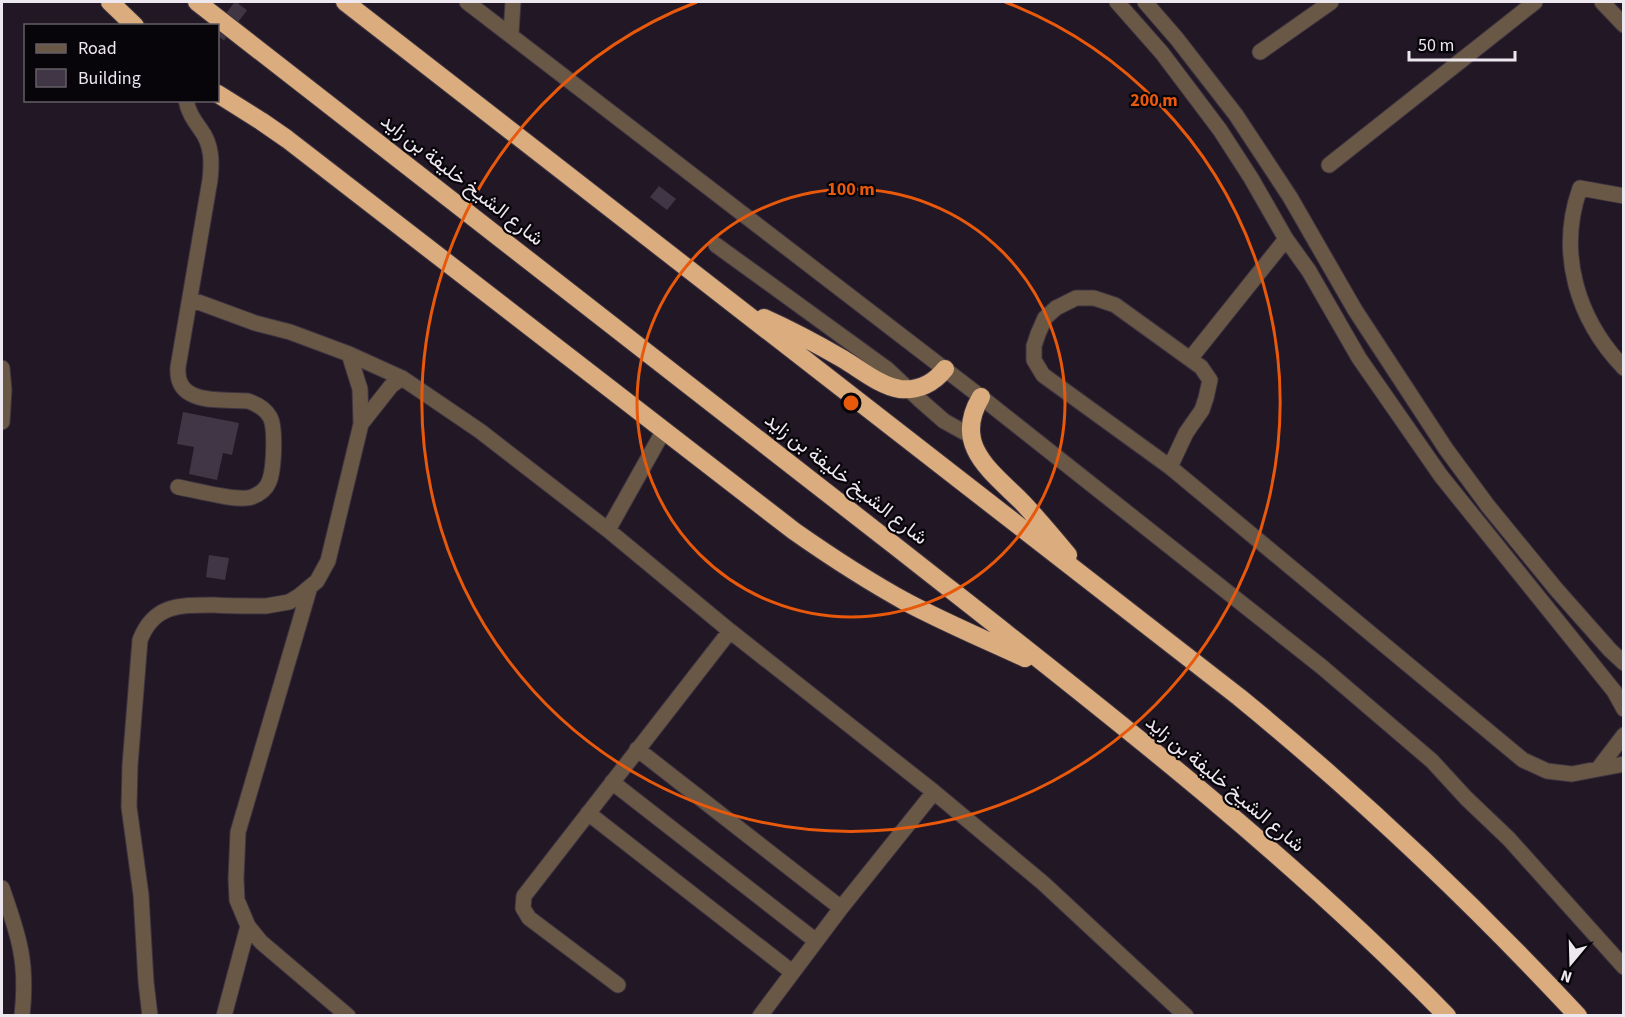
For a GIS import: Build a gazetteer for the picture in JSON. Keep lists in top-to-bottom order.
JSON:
{
  "streets": {
    "highway": ["شارع الشيخ خليفة بن زايد"]
  },
  "legend": ["Road", "Building"],
  "scale_bar": "50 m",
  "north": "bottom",
  "rings": ["200 m", "100 m"]
}
